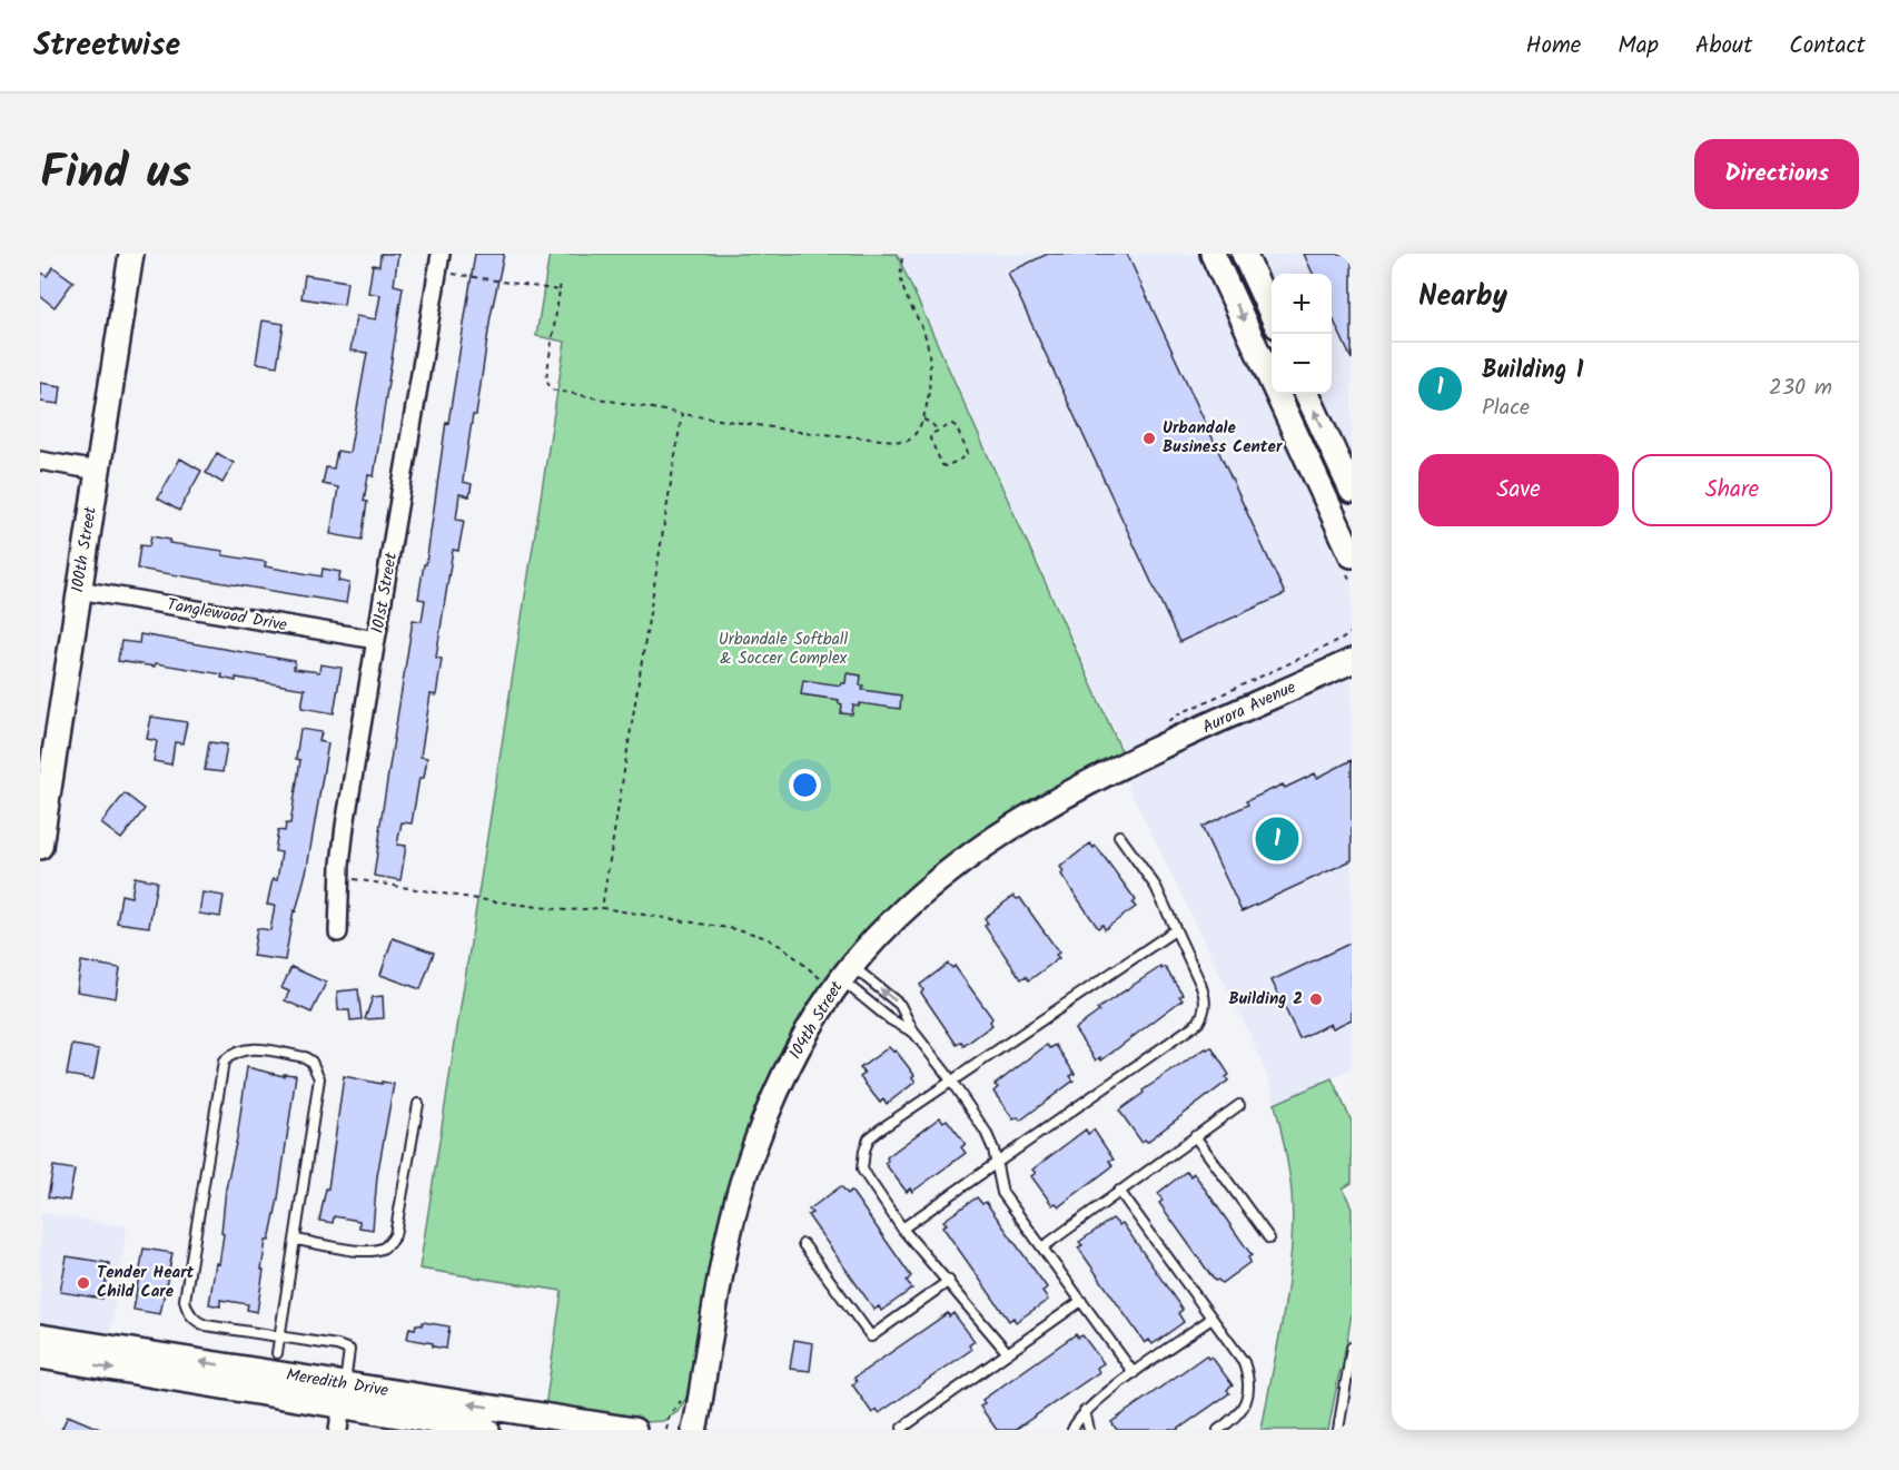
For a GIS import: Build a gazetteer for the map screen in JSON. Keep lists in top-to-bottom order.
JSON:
{
  "streets": {
    "street": [
      "100th Street",
      "101st Street",
      "Tanglewood Drive",
      "Aurora Avenue",
      "104th Street",
      "Meredith Drive"
    ]
  },
  "crossings": [
    ["100th Street", "Tanglewood Drive"],
    ["101st Street", "Tanglewood Drive"],
    ["Aurora Avenue", "104th Street"]
  ],
  "parks": ["Urbandale Softball & Soccer Complex"],
  "places": ["Urbandale Business Center", "Building 2", "Tender Heart Child Care"],
  "page": {
    "header": "Streetwise",
    "nav": [
      "Home",
      "Map",
      "About",
      "Contact"
    ],
    "title": "Find us",
    "buttons": [
      "Directions",
      ["Save", "Share"]
    ],
    "heading": "Nearby",
    "map_buttons": ["+", "−"],
    "list": [
      {
        "mark": "1",
        "name": "Building 1",
        "note": "Place",
        "value": "230 m"
      }
    ],
    "pins": "1"
  }
}
